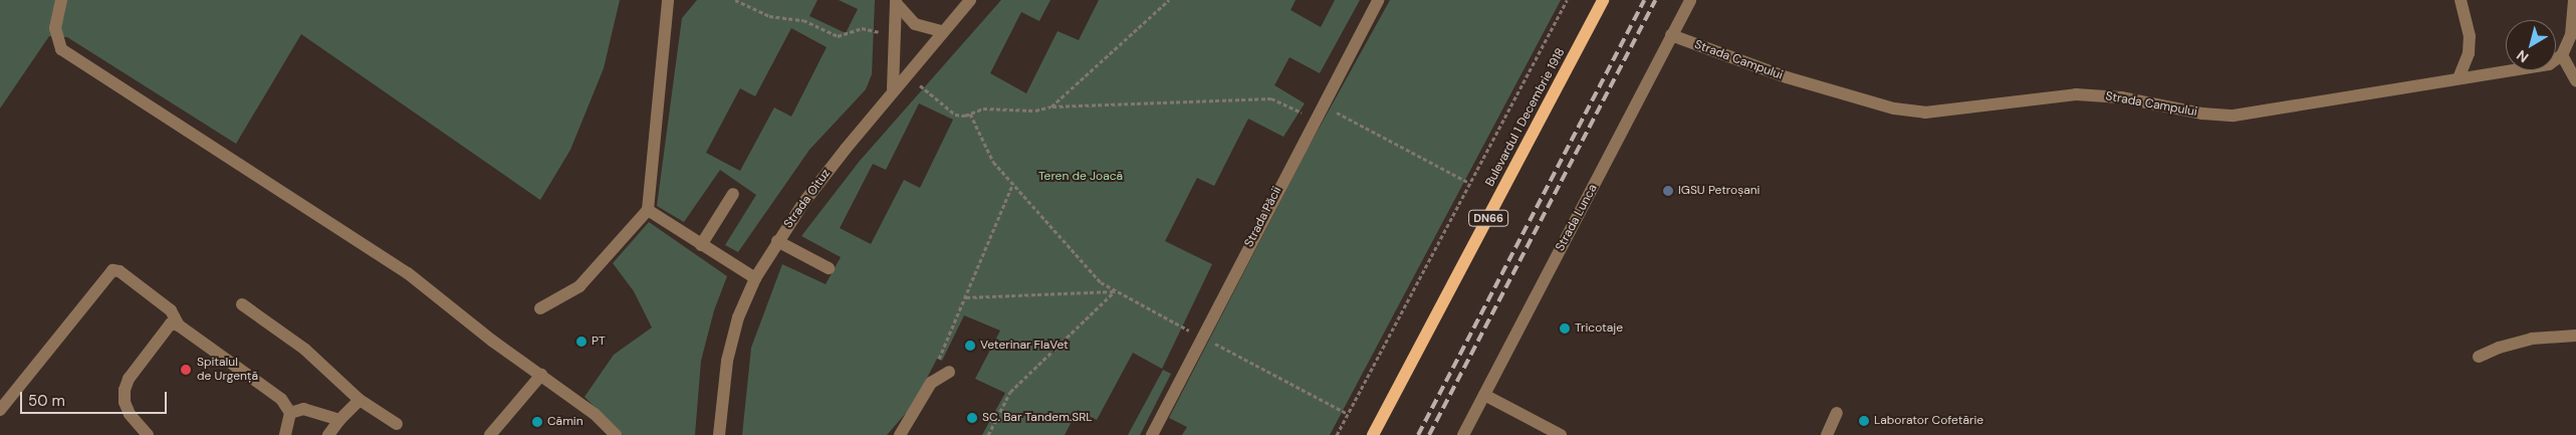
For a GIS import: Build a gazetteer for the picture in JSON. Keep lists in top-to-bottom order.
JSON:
{
  "streets": {
    "main road": ["Bulevardul 1 Decembrie 1918", "DN66"],
    "street": [
      "Strada Campului",
      "Strada Oituz",
      "Strada Păcii",
      "Strada Lunca"
    ]
  },
  "crossings": [
    ["Strada Campului", "Strada Lunca"]
  ],
  "parks": ["Teren de Joacă"],
  "places": [
    "IGSU Petroșani",
    "Tricotaje",
    "PT",
    "Veterinar FlaVet",
    "Spitalul de Urgență",
    "SC. Bar Tandem.SRL",
    "Laborator Cofetărie",
    "Cămin"
  ],
  "scale_bar": "50 m",
  "north": "bottom left"
}
